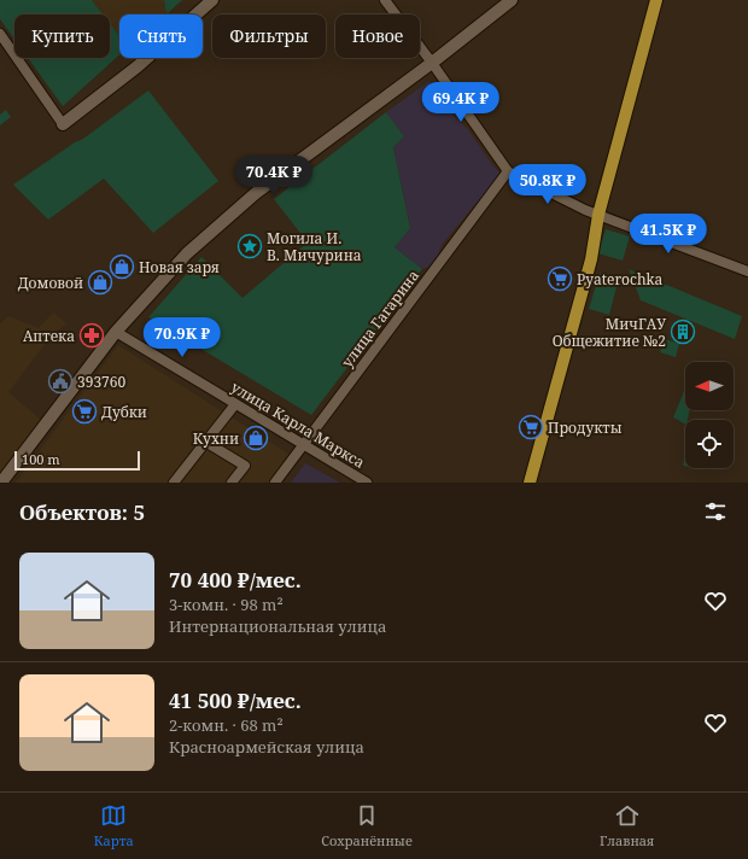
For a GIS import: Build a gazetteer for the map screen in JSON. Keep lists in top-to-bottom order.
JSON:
{
  "streets": {
    "street": ["улица Гагарина", "улица Карла Маркса"]
  },
  "crossings": [
    ["улица Гагарина", "улица Карла Маркса"]
  ],
  "places": {
    "place": ["Могила И. В. Мичурина"],
    "shop": ["Новая заря", "Домовой", "Кухни"],
    "supermarket": ["Pyaterochka", "Дубки", "Продукты"],
    "building": ["МичГАУ Общежитие №2"],
    "pharmacy": ["Аптека"],
    "public building": ["393760"]
  },
  "scale_bar": "100 m",
  "north": "left",
  "page": {
    "chip": [
      "Купить",
      "Снять",
      "Фильтры",
      "Новое"
    ],
    "price": [
      "69.4K ₽",
      "70.4K ₽",
      "50.8K ₽",
      "41.5K ₽",
      "70.9K ₽"
    ],
    "scale": "100 m",
    "heading": "Объектов: 5",
    "list": [
      {
        "name": "70 400 ₽/мес.",
        "note": "3-комн. · 98 m² · Интернациональная улица"
      },
      {
        "name": "41 500 ₽/мес.",
        "note": "2-комн. · 68 m² · Красноармейская улица"
      }
    ],
    "tabs": ["Карта", "Сохранённые", "Главная"]
  }
}
